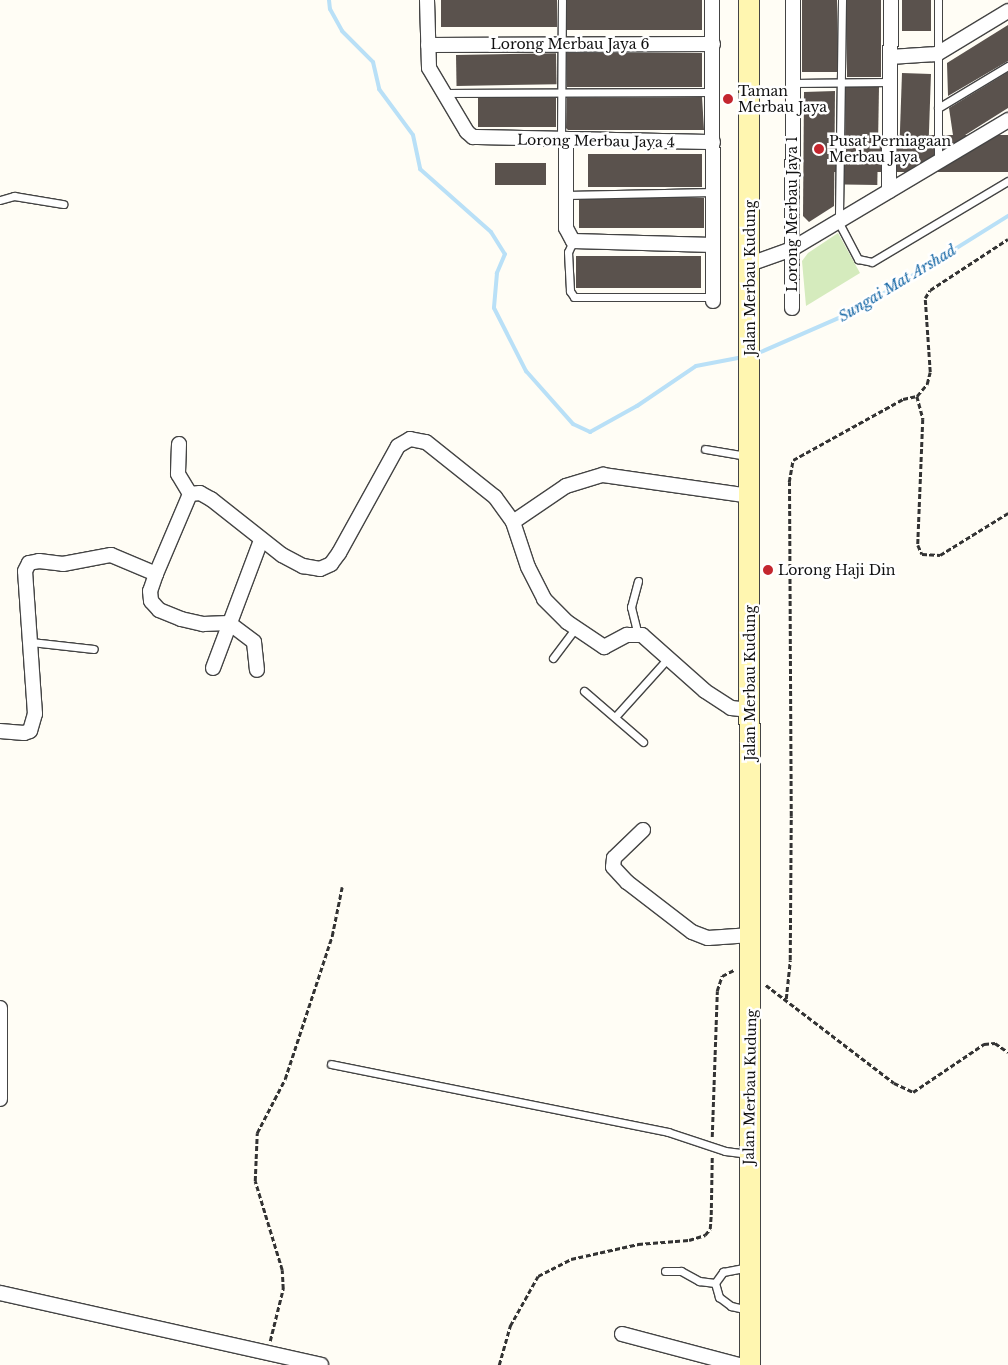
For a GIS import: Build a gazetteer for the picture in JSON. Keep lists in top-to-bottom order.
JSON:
{
  "streets": {
    "main road": ["Jalan Merbau Kudung"],
    "street": ["Lorong Merbau Jaya 6", "Lorong Merbau Jaya 4", "Lorong Merbau Jaya 1"]
  },
  "water": ["Sungai Mat Arshad"],
  "places": ["Taman Merbau Jaya", "Pusat Perniagaan Merbau Jaya", "Lorong Haji Din"]
}
